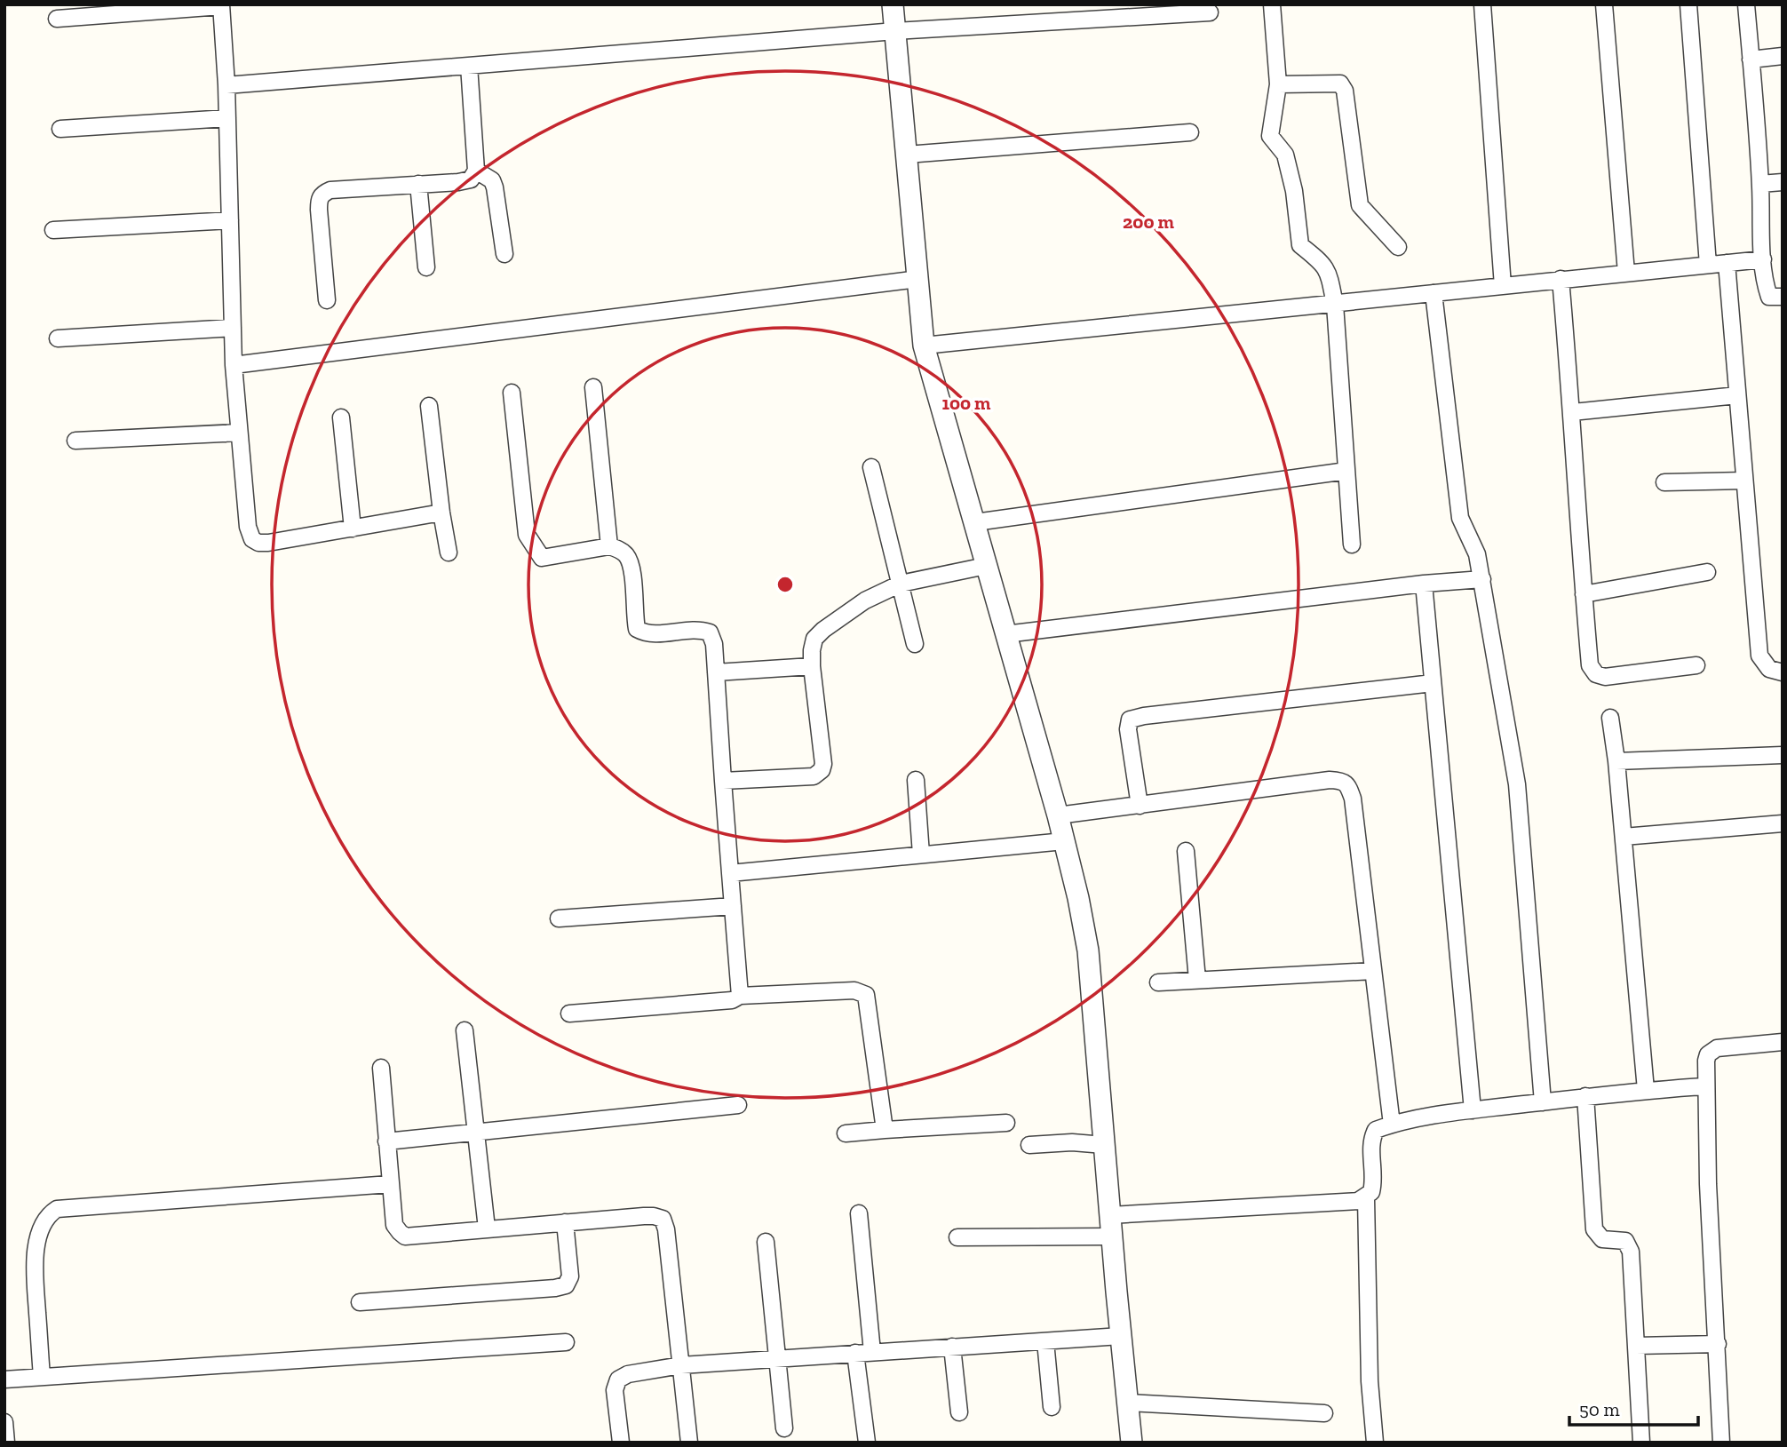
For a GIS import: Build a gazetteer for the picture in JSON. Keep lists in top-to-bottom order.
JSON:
{
  "scale_bar": "50 m",
  "rings": ["200 m", "100 m"]
}
